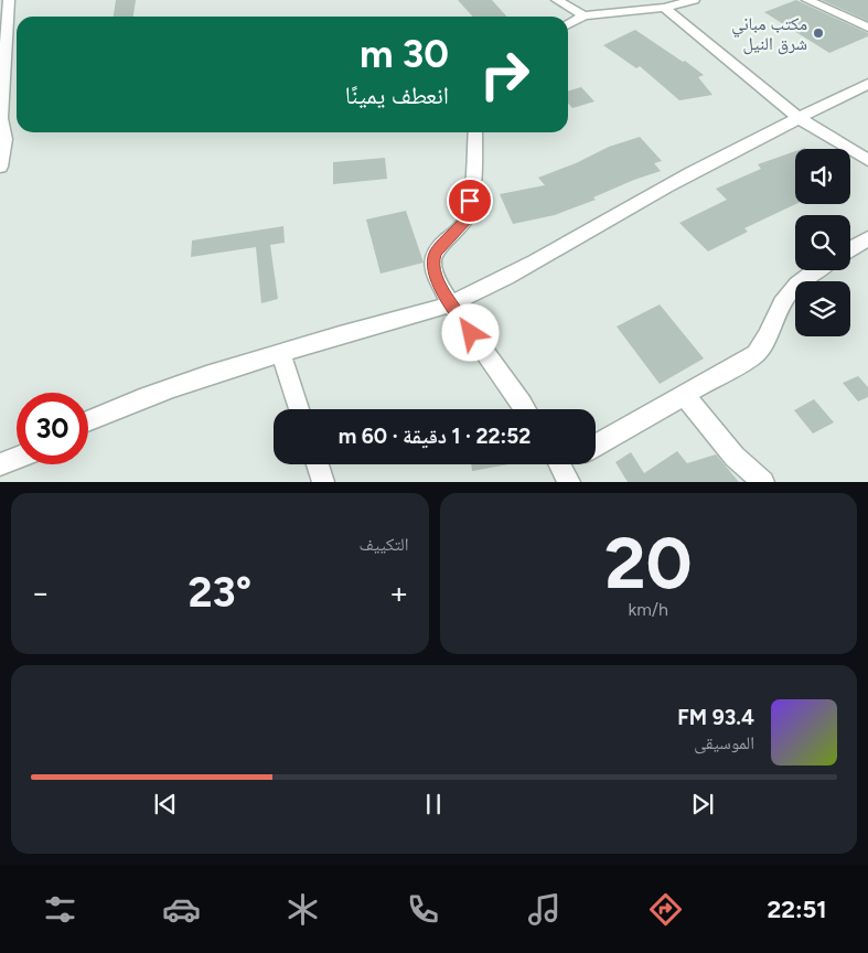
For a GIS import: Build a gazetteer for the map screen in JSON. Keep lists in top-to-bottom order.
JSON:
{
  "places": ["مكتب مباني شرق النيل"],
  "page": {
    "turn": ["30 m", "انعطف يمينًا"],
    "limit": "30",
    "trip": "22:52 · 1 دقيقة · 60 m",
    "tile": [
      ["20", "km/h"],
      "التكييف"
    ],
    "heat": ["−", "23°", "+"],
    "song": ["93.4 FM", "الموسيقى"],
    "tabs": "22:51"
  }
}
